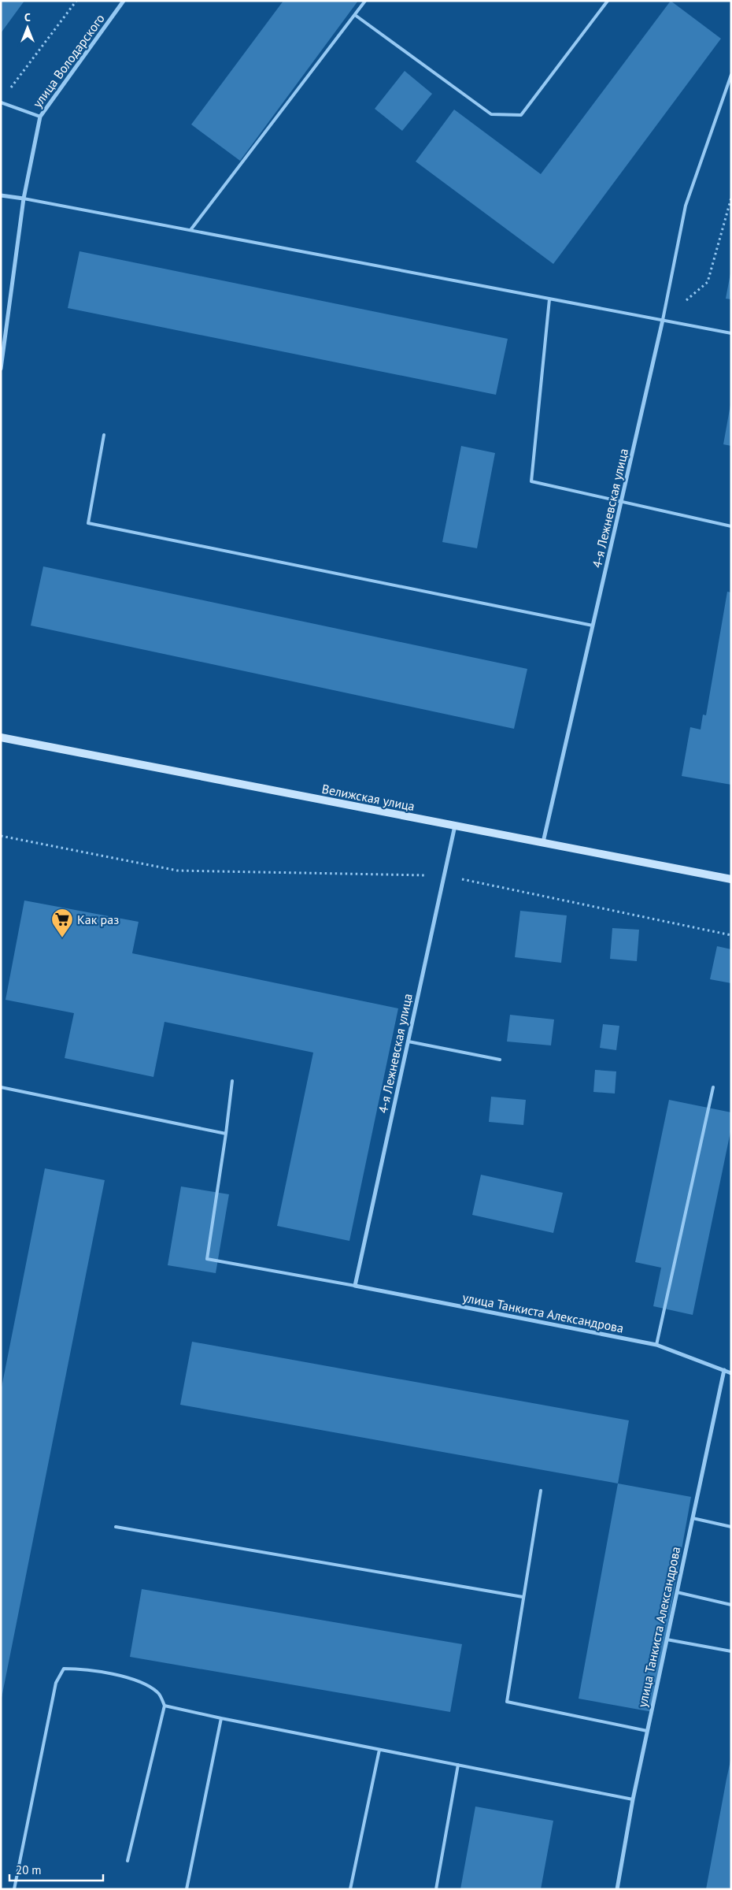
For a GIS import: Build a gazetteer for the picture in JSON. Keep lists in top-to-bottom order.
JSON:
{
  "streets": {
    "main road": ["Велижская улица"],
    "street": ["улица Володарского", "4-я Лежневская улица", "улица Танкиста Александрова"]
  },
  "crossings": [
    ["4-я Лежневская улица", "Велижская улица"],
    ["4-я Лежневская улица", "улица Танкиста Александрова"]
  ],
  "places": {
    "supermarket": ["Как раз"]
  },
  "scale_bar": "20 m",
  "north": "top"
}
